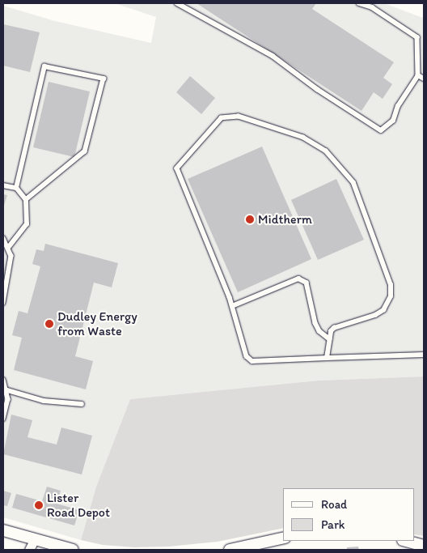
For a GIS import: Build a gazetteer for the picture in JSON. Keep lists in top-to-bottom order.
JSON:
{
  "places": ["Midtherm", "Dudley Energy from Waste", "Lister Road Depot"],
  "legend": ["Road", "Park"]
}
